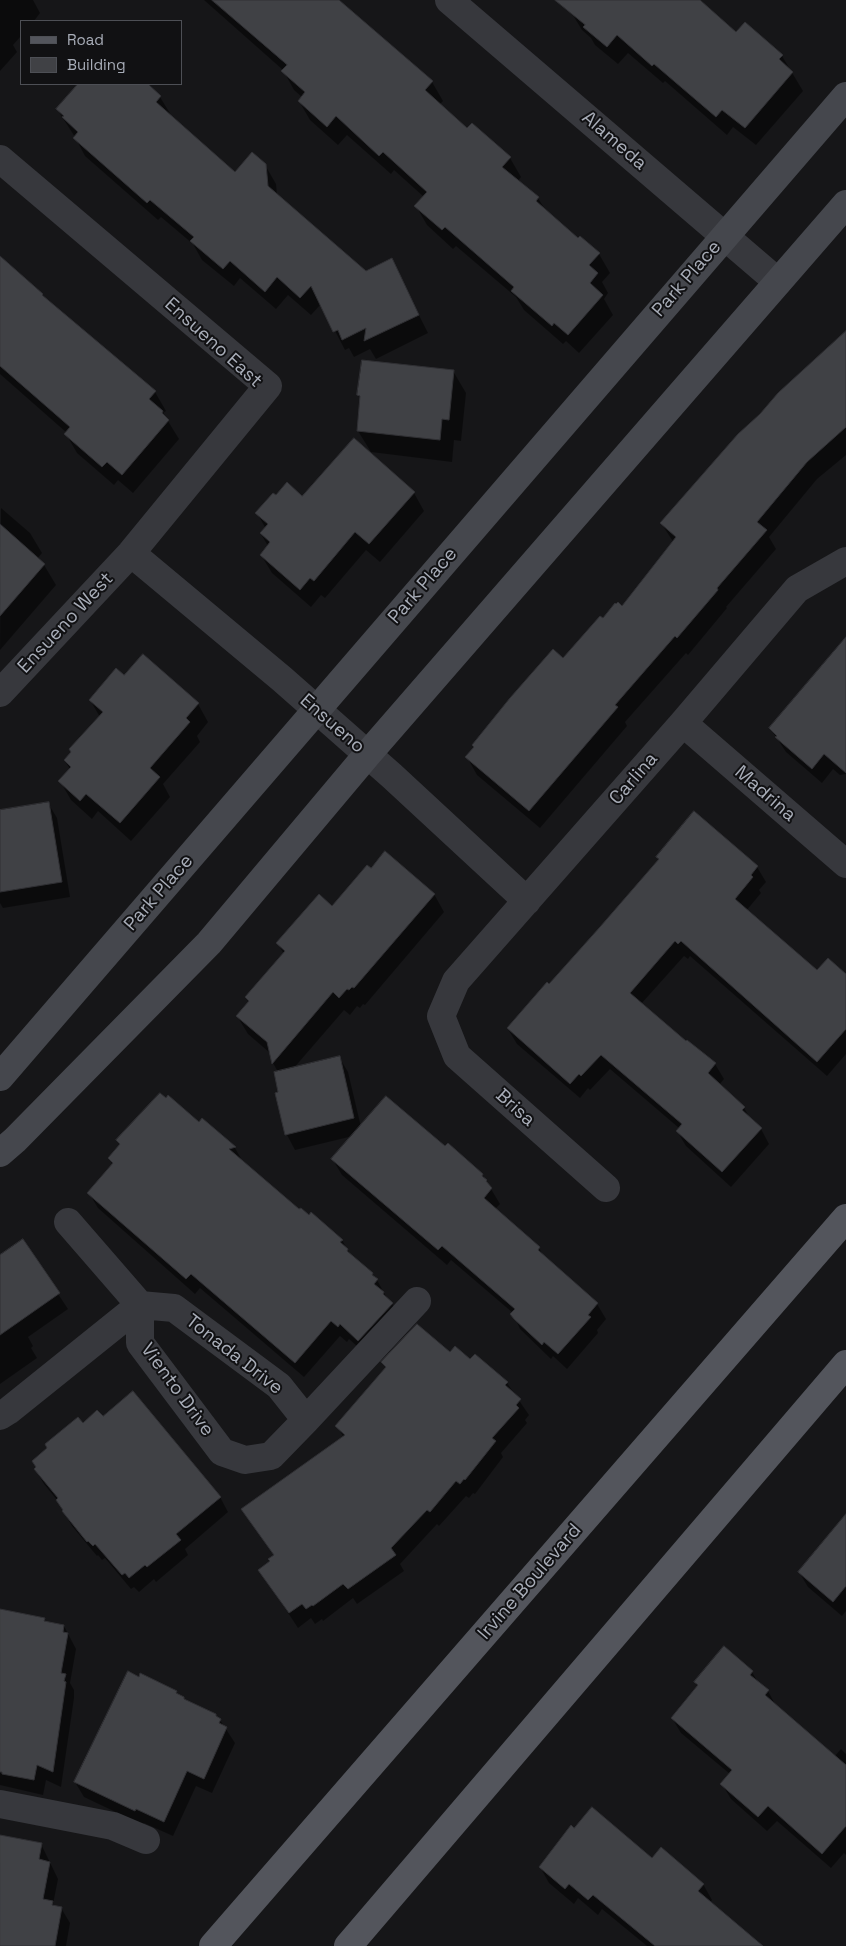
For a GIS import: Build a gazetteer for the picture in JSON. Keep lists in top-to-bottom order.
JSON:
{
  "streets": {
    "main road": ["Irvine Boulevard"],
    "street": [
      "Alameda",
      "Park Place",
      "Ensueno East",
      "Ensueno West",
      "Ensueno",
      "Carlina",
      "Madrina",
      "Brisa",
      "Tonada Drive",
      "Viento Drive"
    ]
  },
  "crossings": [
    ["Alameda", "Park Place"],
    ["Park Place", "Ensueno"],
    ["Ensueno East", "Ensueno West"],
    ["Ensueno East", "Ensueno"],
    ["Ensueno West", "Ensueno"],
    ["Ensueno", "Carlina"],
    ["Carlina", "Madrina"],
    ["Carlina", "Brisa"],
    ["Tonada Drive", "Viento Drive"]
  ],
  "legend": ["Road", "Building"]
}
